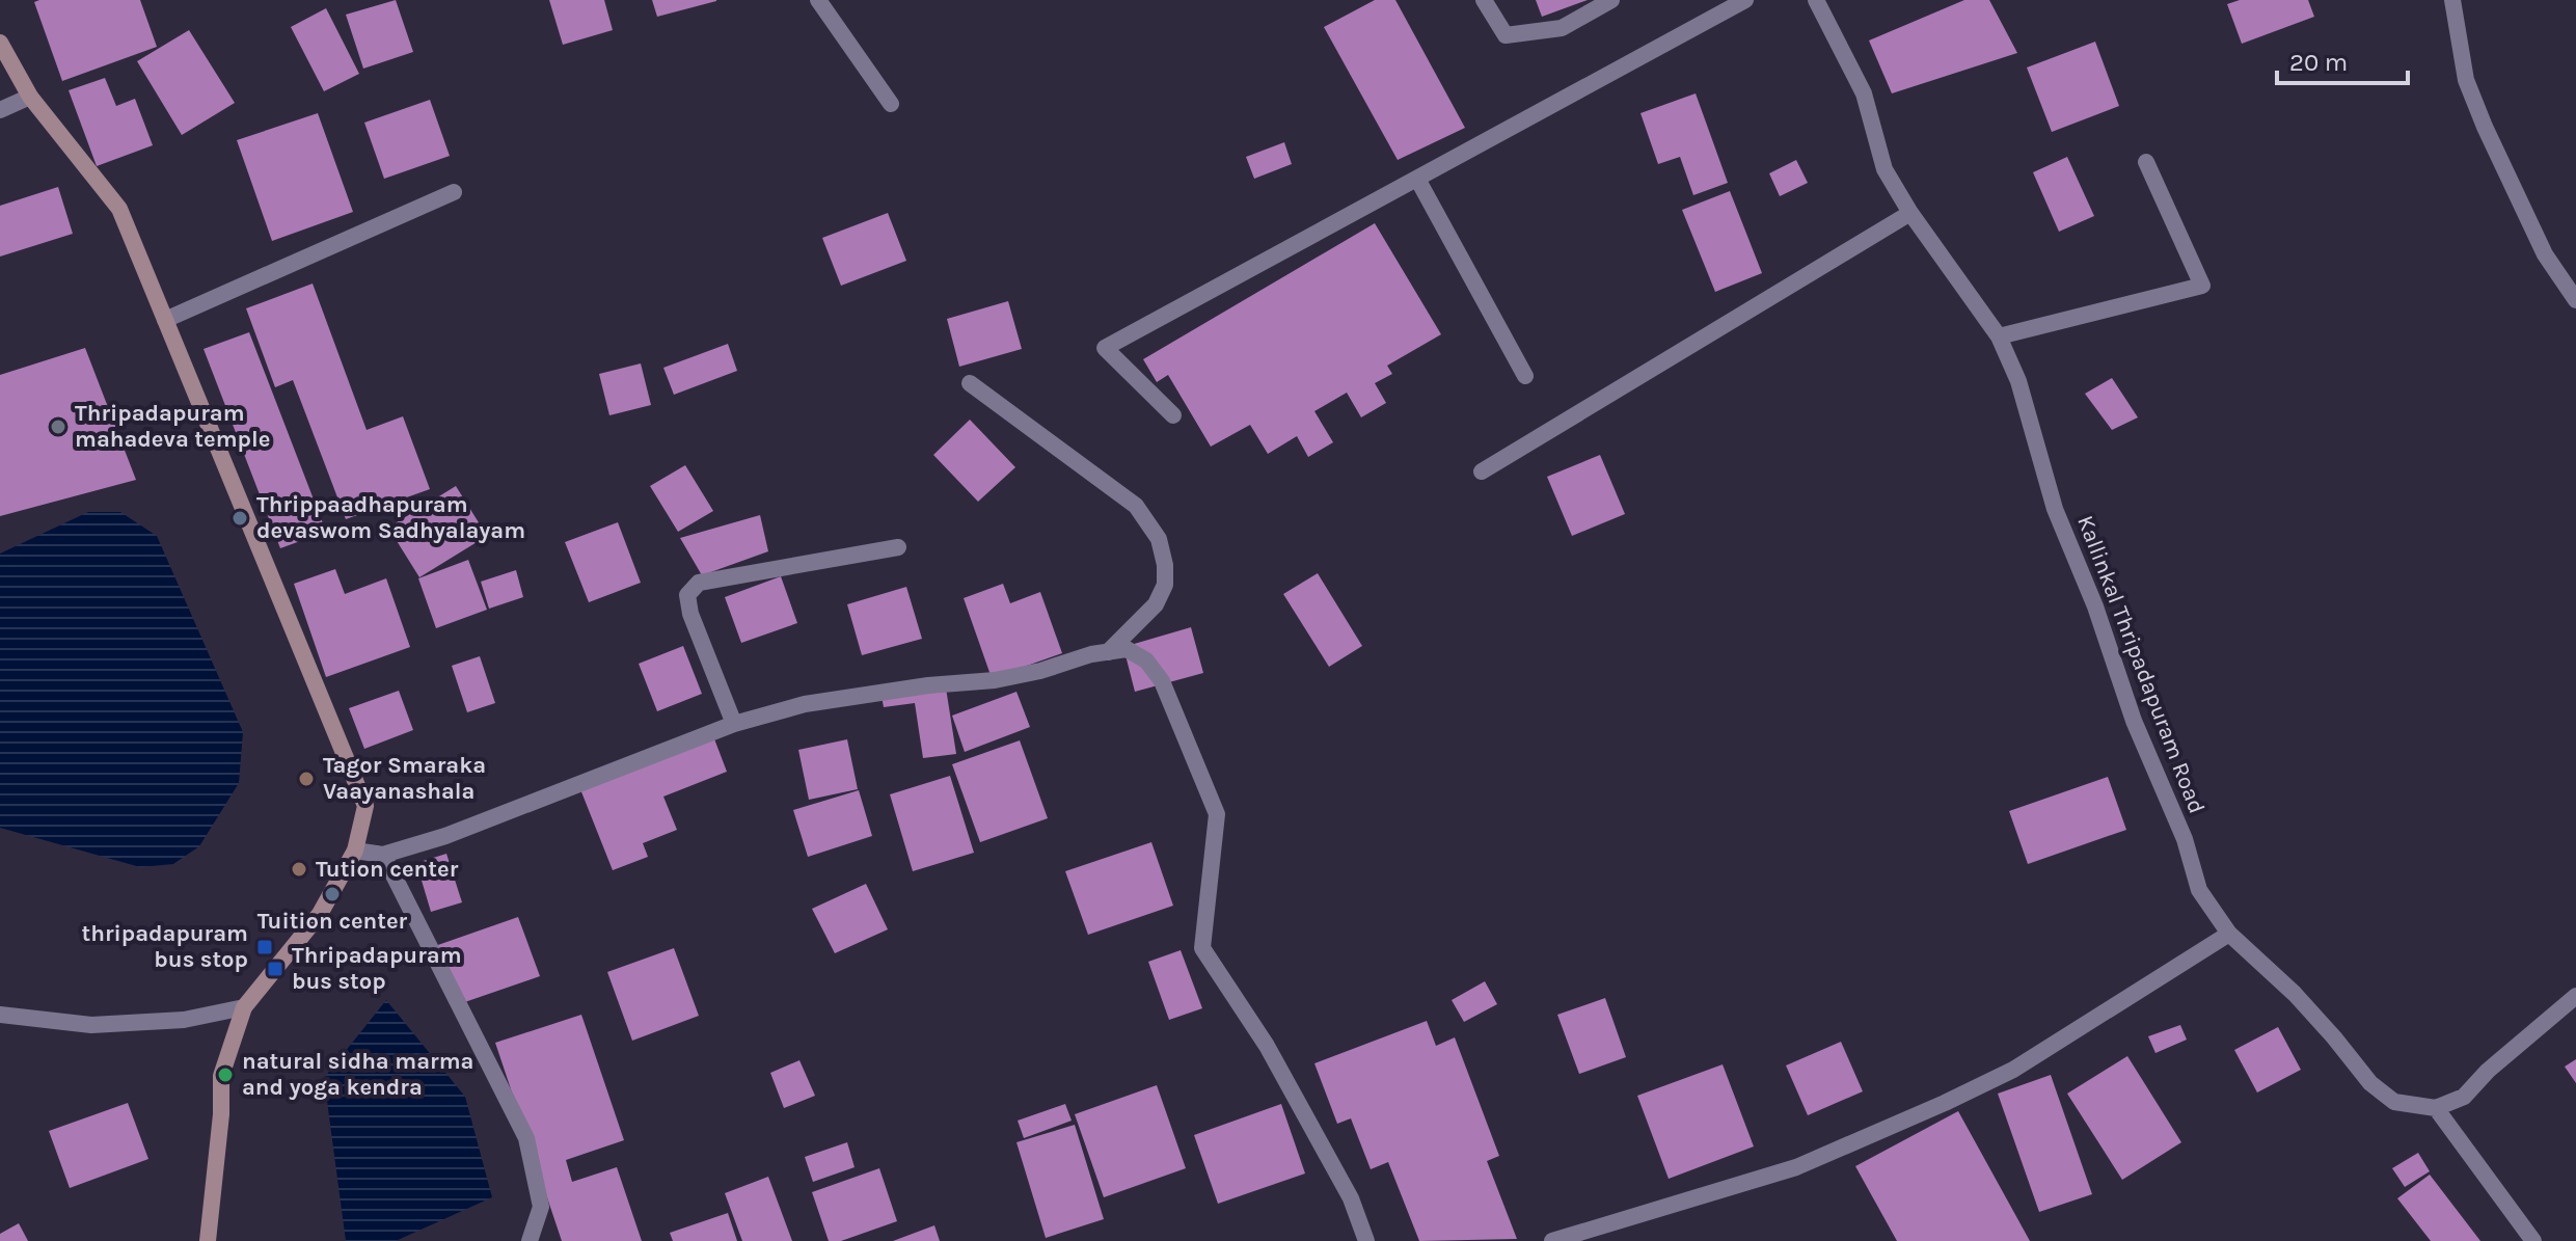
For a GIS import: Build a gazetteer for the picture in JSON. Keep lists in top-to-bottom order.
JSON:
{
  "streets": {
    "street": ["Kallinkal Thripadapuram Road"]
  },
  "places": {
    "other": [
      "Thripadapuram mahadeva temple",
      "Thrippaadhapuram devaswom Sadhyalayam",
      "Tagor Smaraka Vaayanashala",
      "Tution center",
      "Tuition center",
      "natural sidha marma and yoga kendra"
    ],
    "transit": ["thripadapuram bus stop", "Thripadapuram bus stop"]
  },
  "scale_bar": "20 m"
}
